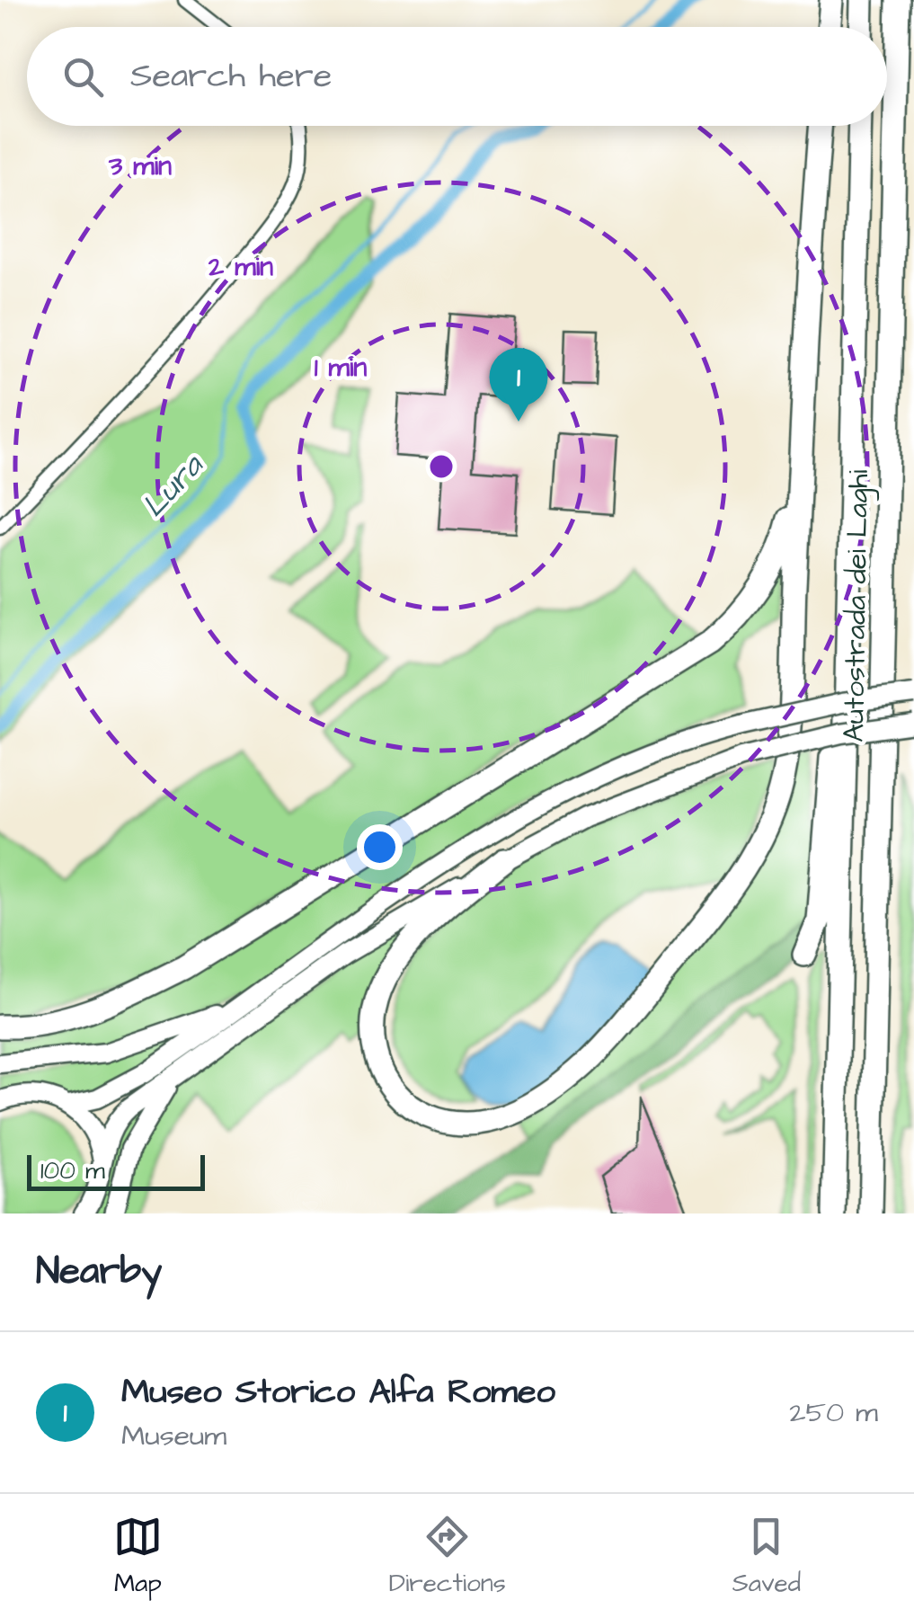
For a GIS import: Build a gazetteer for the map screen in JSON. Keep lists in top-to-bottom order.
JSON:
{
  "streets": {
    "highway": ["Autostrada dei Laghi"]
  },
  "water": ["Lura"],
  "scale_bar": "100 m",
  "page": {
    "search": "Search here",
    "pins": "1",
    "scale": "100 m",
    "heading": "Nearby",
    "list": [
      {
        "mark": "1",
        "name": "Museo Storico Alfa Romeo",
        "note": "Museum",
        "value": "250 m"
      }
    ],
    "nav": ["Map", "Directions", "Saved"]
  },
  "rings": ["3 min", "2 min", "1 min"]
}
